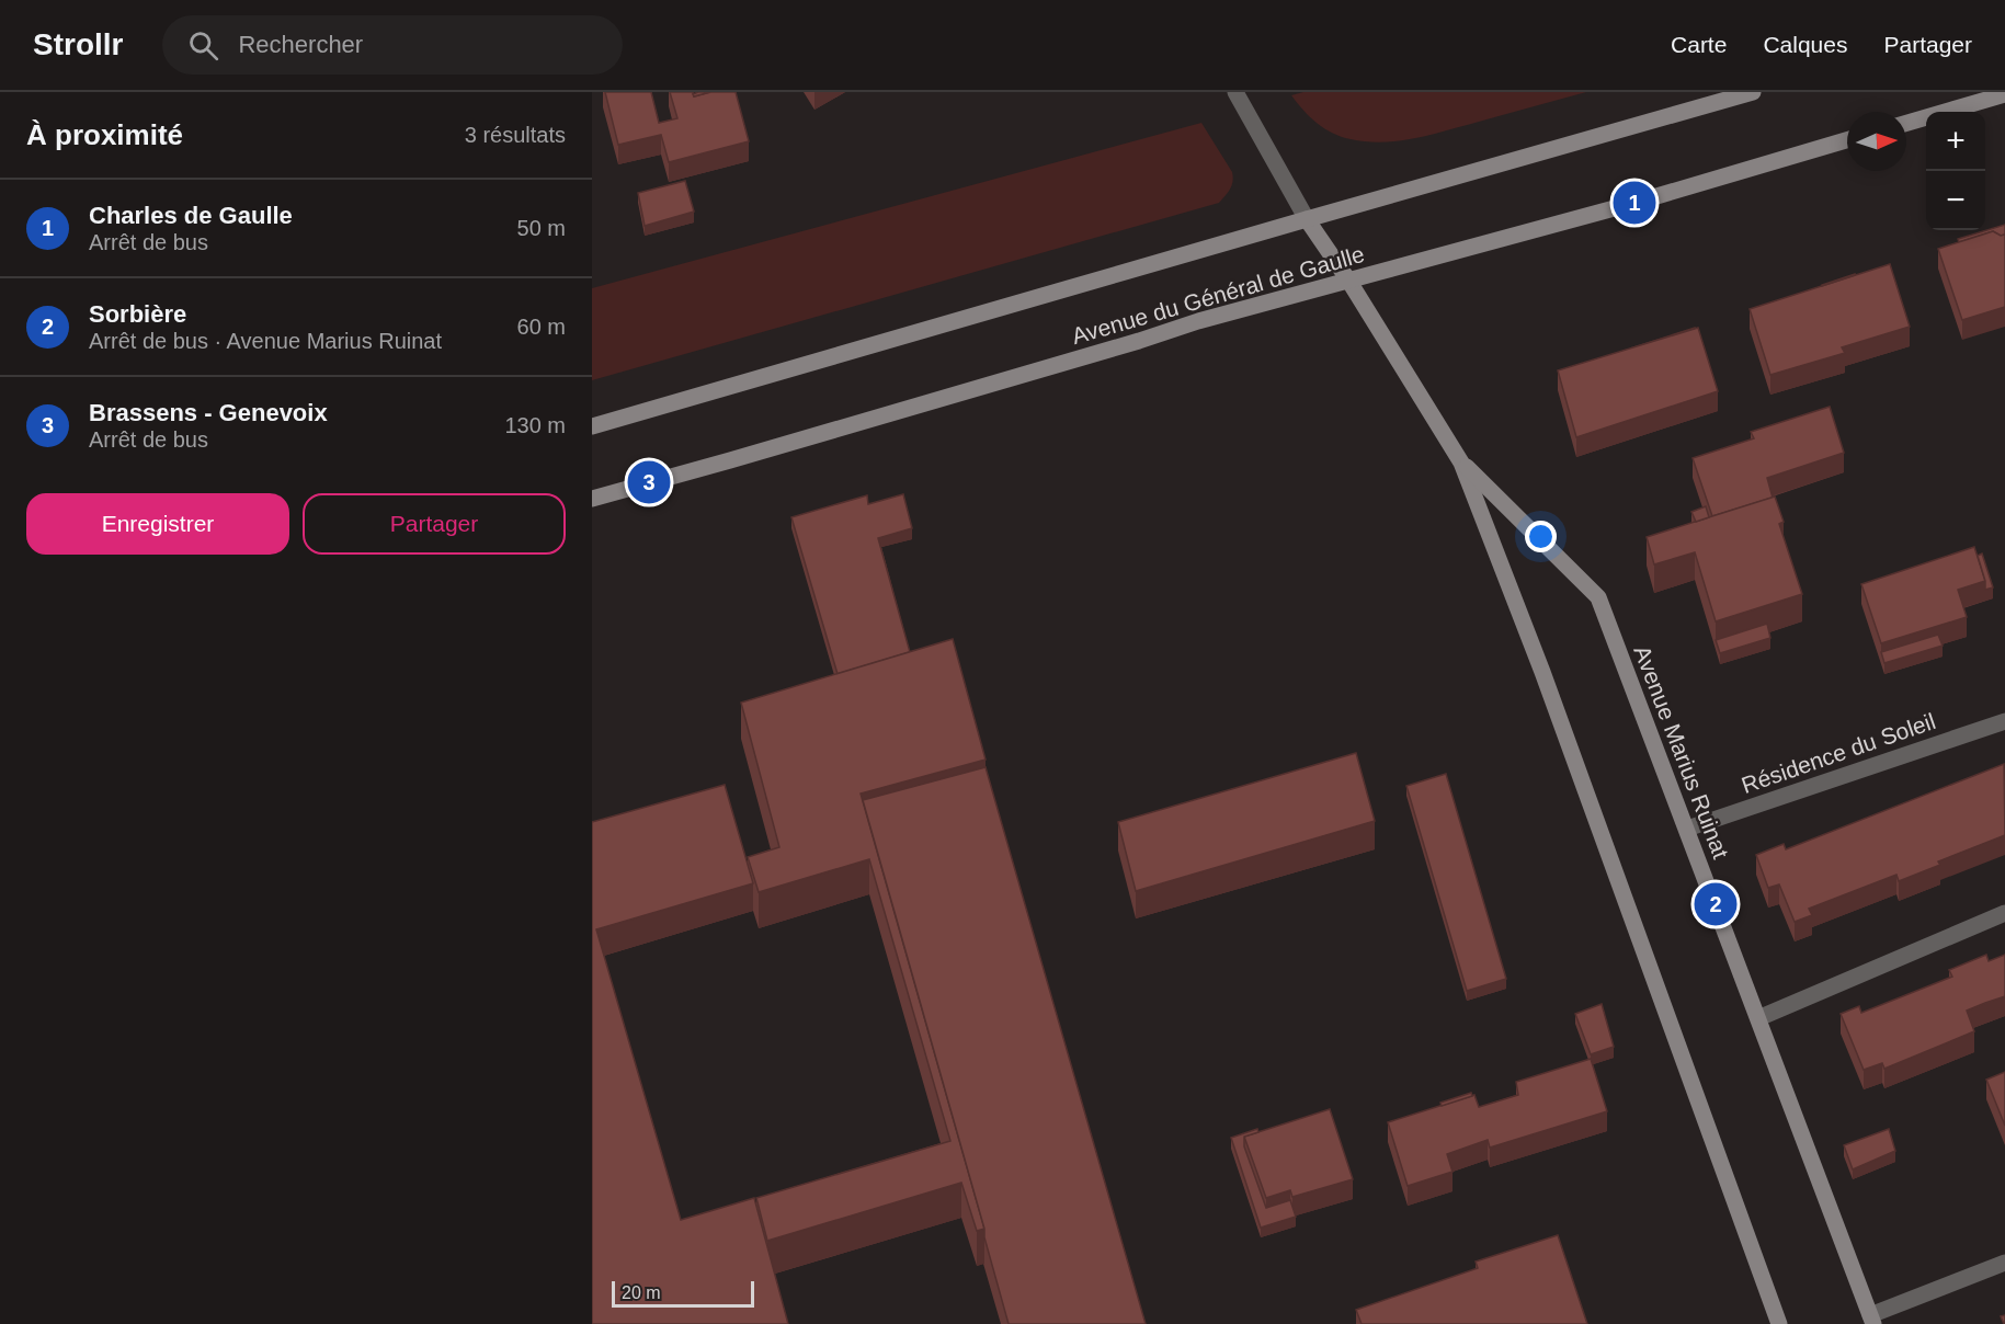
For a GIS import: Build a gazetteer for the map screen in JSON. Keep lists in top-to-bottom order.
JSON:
{
  "streets": {
    "street": ["Avenue du Général de Gaulle", "Avenue Marius Ruinat", "Résidence du Soleil"]
  },
  "crossings": [
    ["Avenue du Général de Gaulle", "Avenue Marius Ruinat"],
    ["Avenue Marius Ruinat", "Résidence du Soleil"]
  ],
  "scale_bar": "20 m",
  "north": "right",
  "page": {
    "header": "Strollr",
    "search": "Rechercher",
    "nav": ["Carte", "Calques", "Partager"],
    "heading": ["À proximité", "3 résultats"],
    "map_buttons": ["+", "−"],
    "list": [
      {
        "mark": "1",
        "name": "Charles de Gaulle",
        "note": "Arrêt de bus",
        "value": "50 m"
      },
      {
        "mark": "2",
        "name": "Sorbière",
        "note": "Arrêt de bus · Avenue Marius Ruinat",
        "value": "60 m"
      },
      {
        "mark": "3",
        "name": "Brassens - Genevoix",
        "note": "Arrêt de bus",
        "value": "130 m"
      }
    ],
    "pins": ["1", "3", "2"],
    "buttons": ["Enregistrer", "Partager"],
    "scale": "20 m"
  }
}
